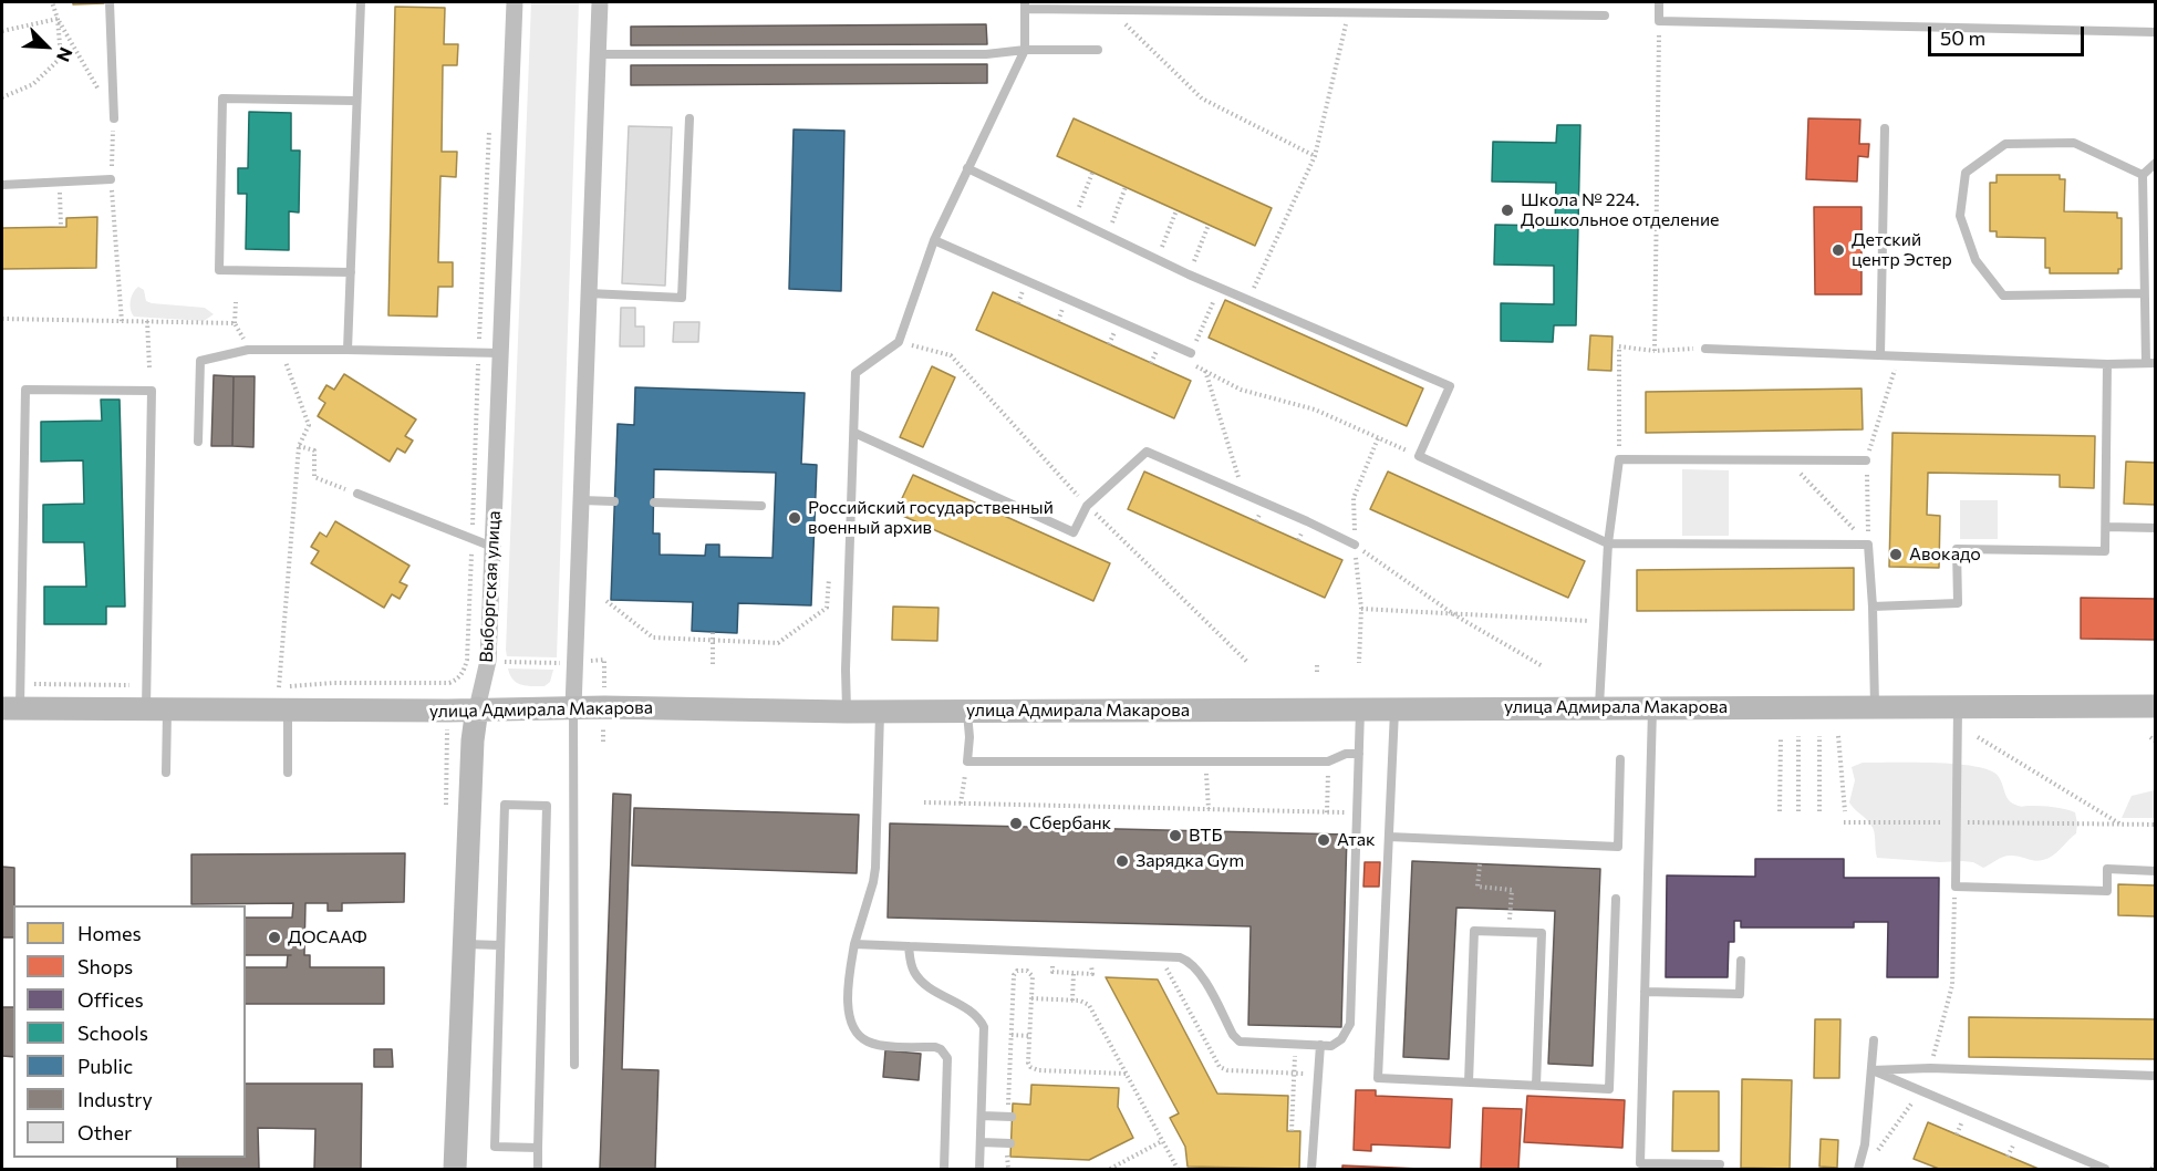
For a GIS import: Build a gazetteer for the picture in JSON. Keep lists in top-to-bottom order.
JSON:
{
  "streets": {
    "street": ["Выборгская улица", "улица Адмирала Макарова"]
  },
  "crossings": [
    ["Выборгская улица", "улица Адмирала Макарова"]
  ],
  "places": [
    "Школа № 224. Дошкольное отделение",
    "Детский центр Эстер",
    "Российский государственный военный архив",
    "Авокадо",
    "Сбербанк",
    "ВТБ",
    "Атак",
    "Зарядка Gym",
    "ДОСААФ"
  ],
  "legend": [
    "Homes",
    "Shops",
    "Offices",
    "Schools",
    "Public",
    "Industry",
    "Other"
  ],
  "scale_bar": "50 m",
  "north": "bottom right"
}
